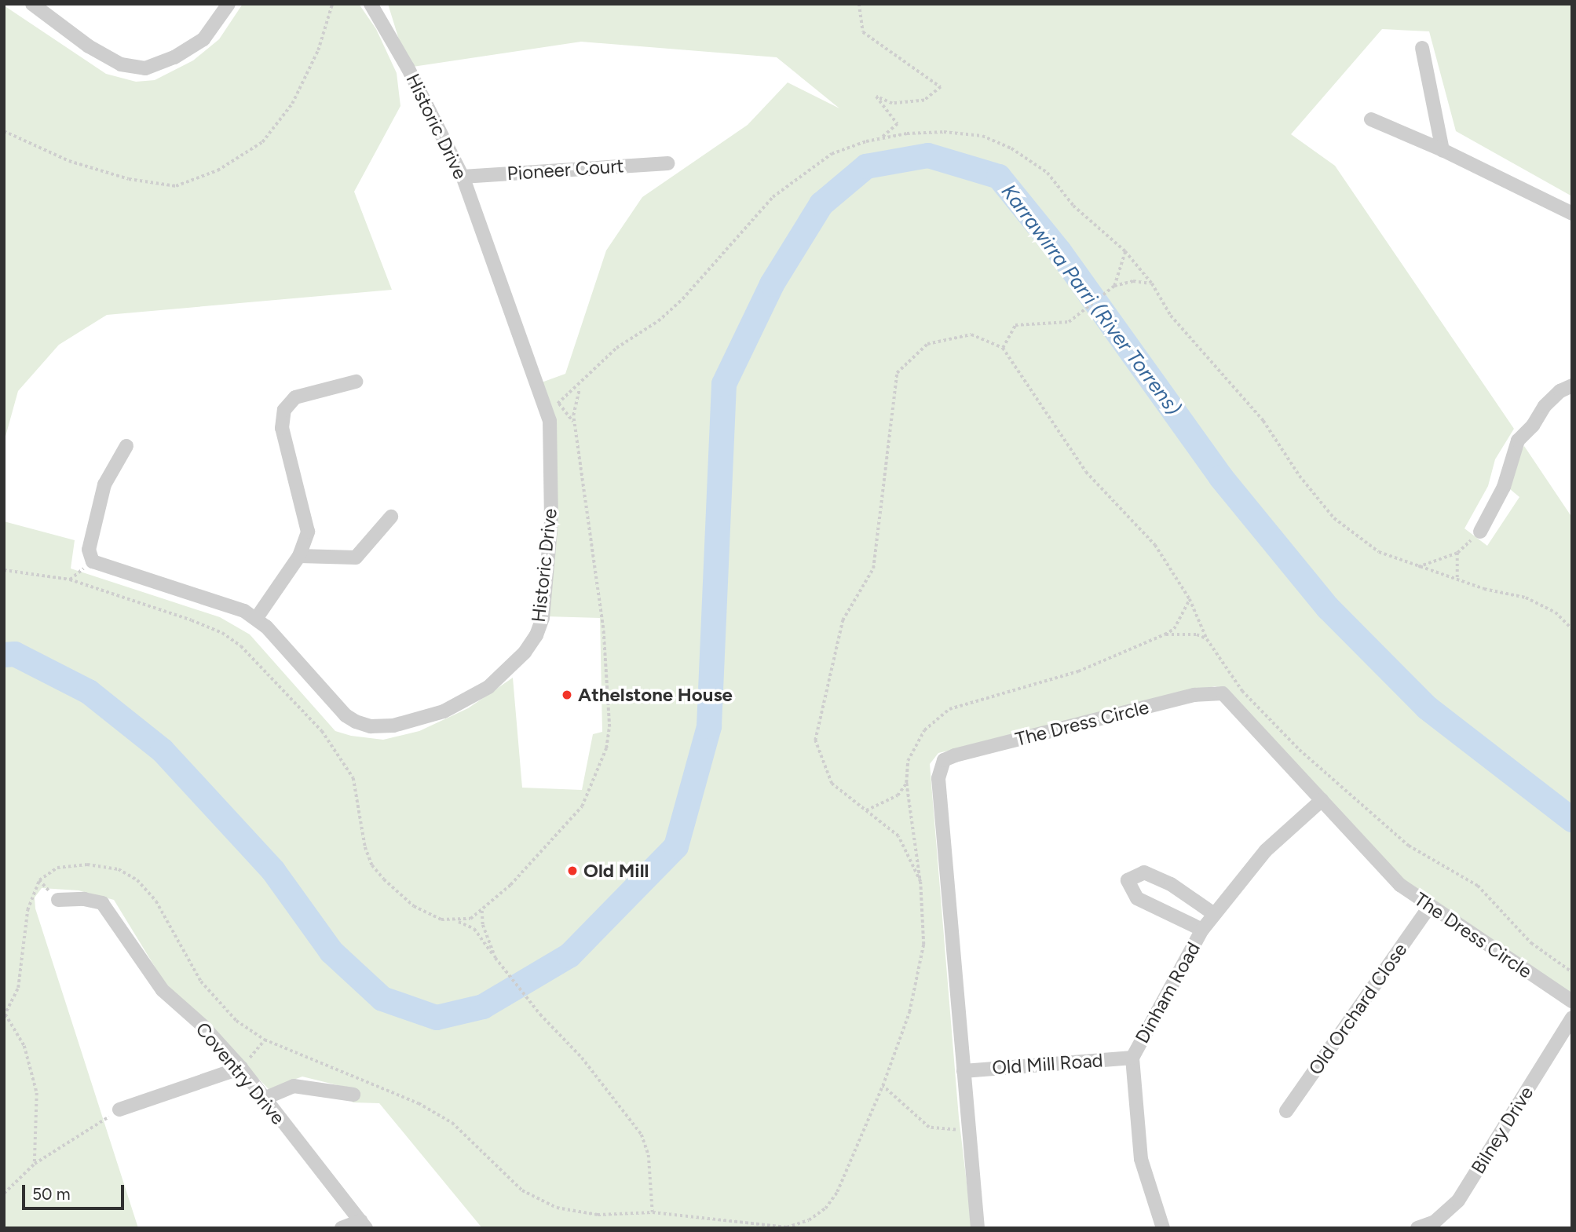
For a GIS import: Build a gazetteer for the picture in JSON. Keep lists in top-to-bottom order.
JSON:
{
  "streets": {
    "street": [
      "Historic Drive",
      "Pioneer Court",
      "The Dress Circle",
      "Dinham Road",
      "Old Orchard Close",
      "Old Mill Road",
      "Coventry Drive",
      "Bilney Drive"
    ]
  },
  "crossings": [
    ["Historic Drive", "Pioneer Court"],
    ["The Dress Circle", "Dinham Road"],
    ["The Dress Circle", "Old Orchard Close"],
    ["The Dress Circle", "Old Mill Road"],
    ["Dinham Road", "Old Mill Road"]
  ],
  "water": ["Karrawirra Parri (River Torrens)"],
  "places": ["Athelstone House", "Old Mill"],
  "scale_bar": "50 m"
}
